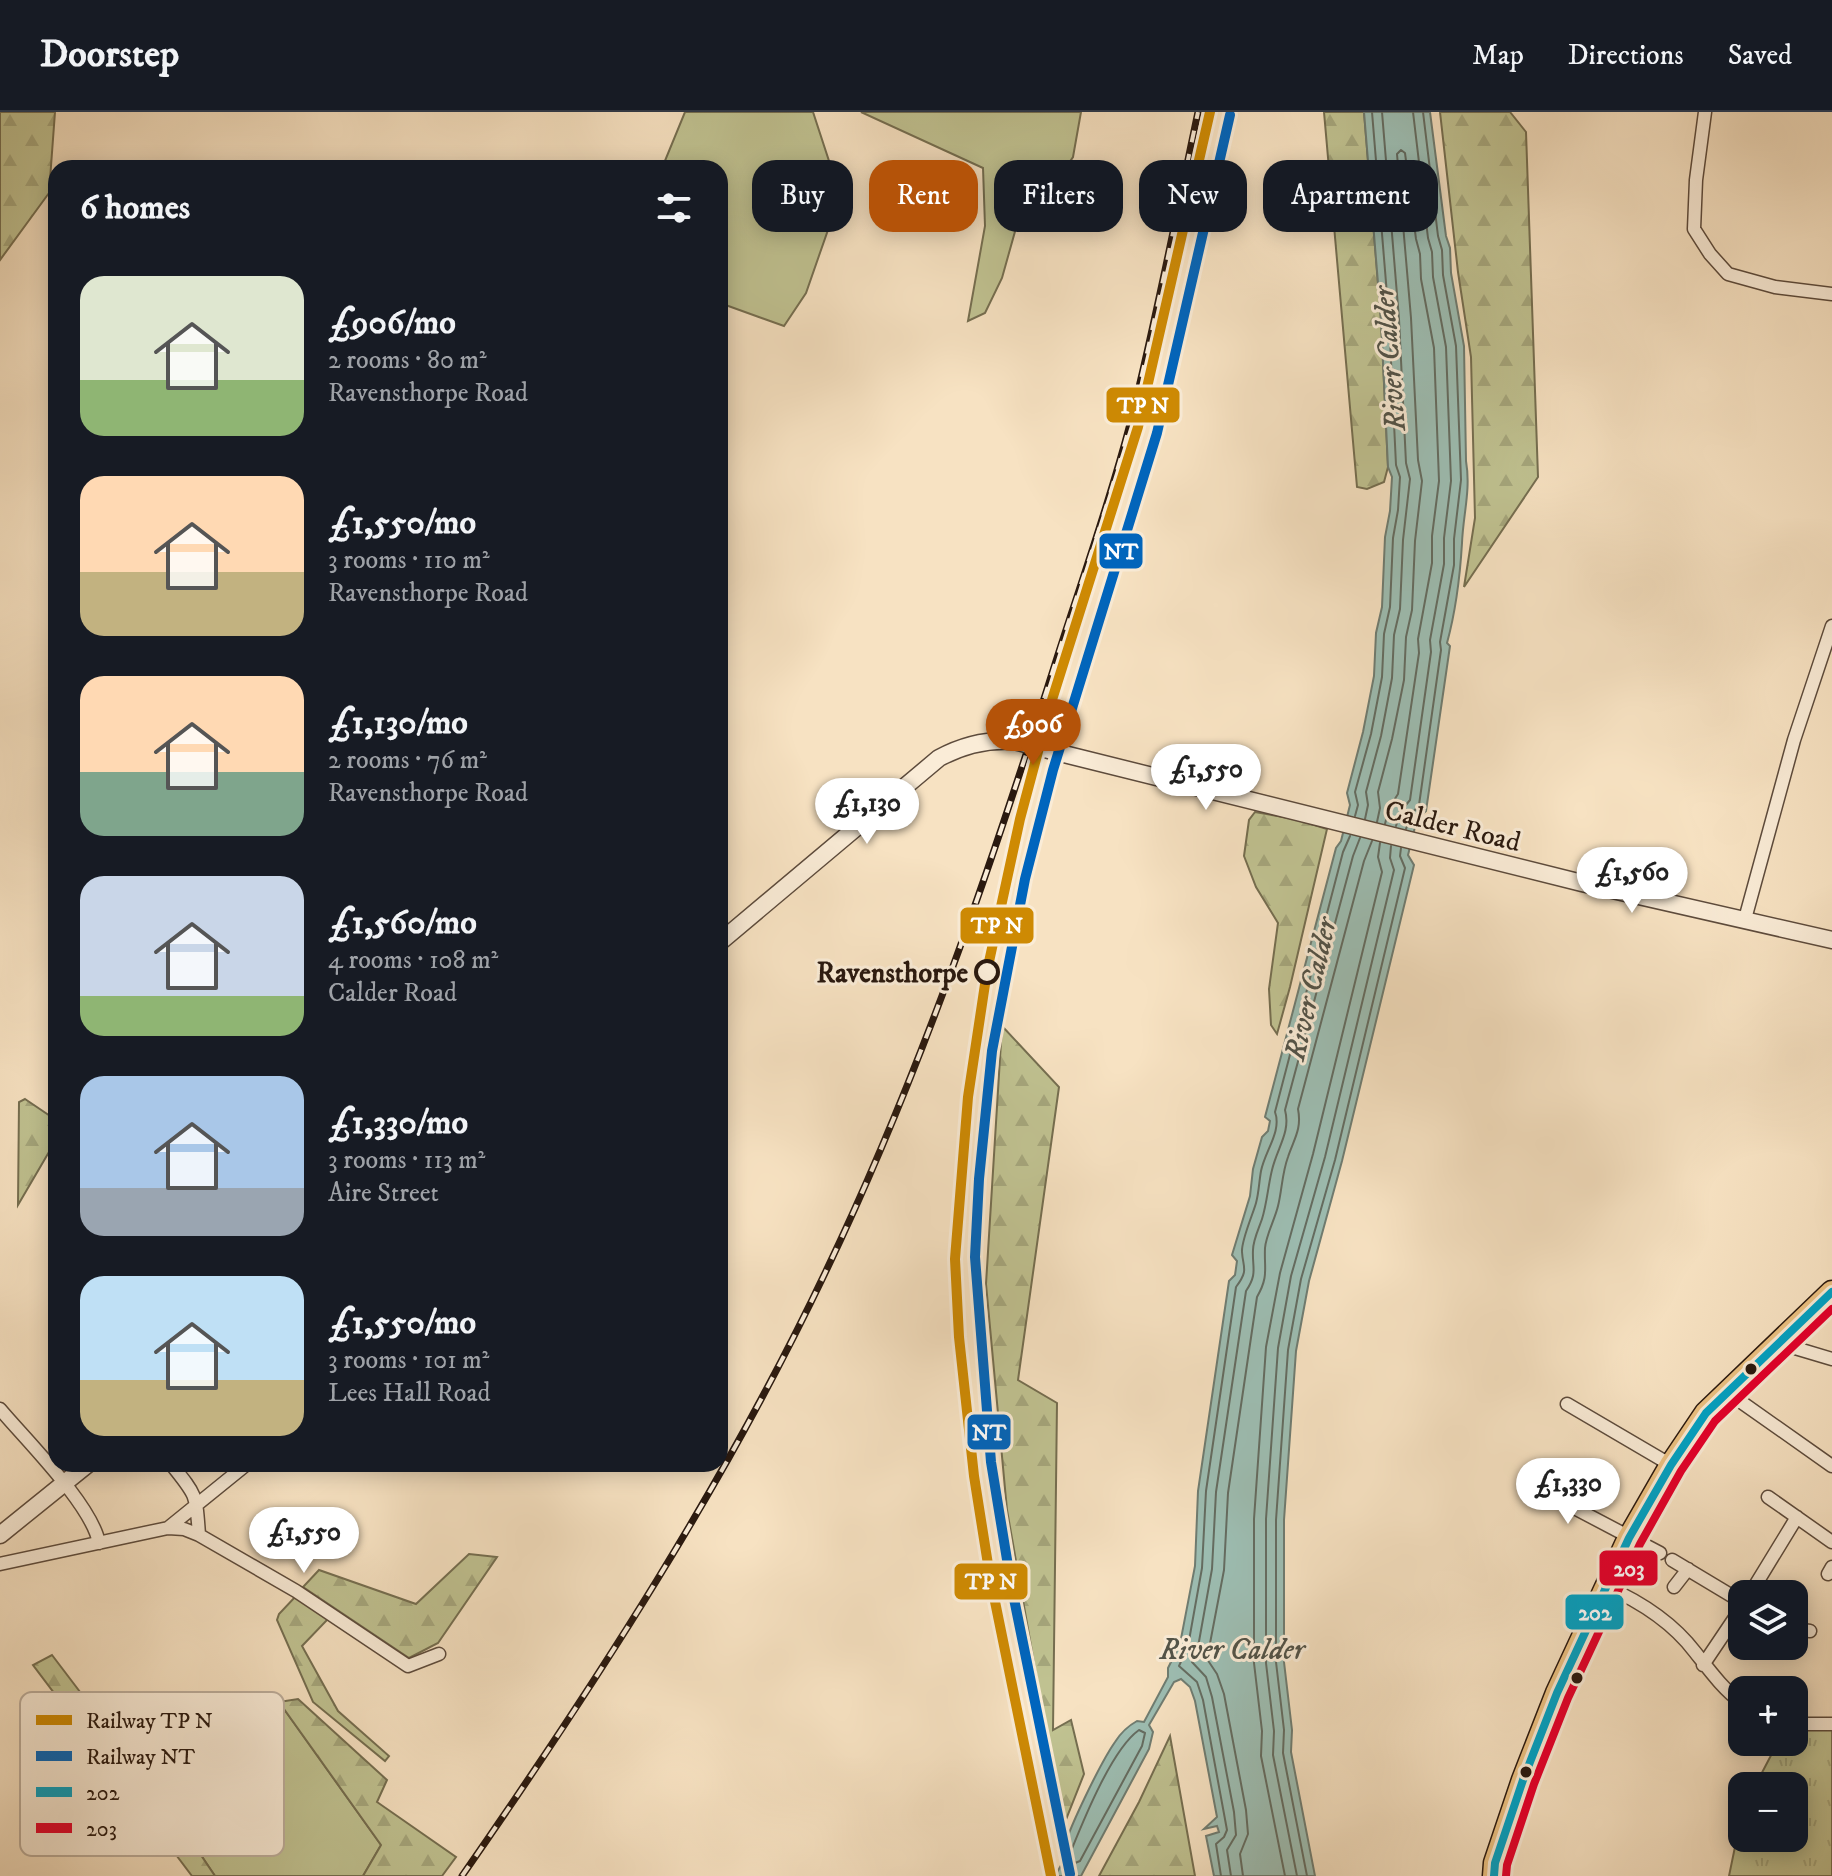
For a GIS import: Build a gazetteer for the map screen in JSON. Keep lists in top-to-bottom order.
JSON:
{
  "streets": {
    "street": ["Calder Road"]
  },
  "water": ["River Calder"],
  "places": ["Ravensthorpe"],
  "lines": ["rail line NT", "transit line 202", "transit line 203"],
  "legend": [
    "Railway TP N",
    "Railway NT",
    "202",
    "203"
  ],
  "page": {
    "header": "Doorstep",
    "nav": ["Map", "Directions", "Saved"],
    "chip": [
      "Buy",
      "Rent",
      "Filters",
      "New",
      "Apartment"
    ],
    "heading": "6 homes",
    "list": [
      {
        "name": "£906/mo",
        "note": "2 rooms · 80 m² · Ravensthorpe Road"
      },
      {
        "name": "£1,550/mo",
        "note": "3 rooms · 110 m² · Ravensthorpe Road"
      },
      {
        "name": "£1,130/mo",
        "note": "2 rooms · 76 m² · Ravensthorpe Road"
      },
      {
        "name": "£1,560/mo",
        "note": "4 rooms · 108 m² · Calder Road"
      },
      {
        "name": "£1,330/mo",
        "note": "3 rooms · 113 m² · Aire Street"
      },
      {
        "name": "£1,550/mo",
        "note": "3 rooms · 101 m² · Lees Hall Road"
      }
    ],
    "price": [
      "£906",
      "£1,550",
      "£1,130",
      "£1,560",
      "£1,330",
      "£1,550"
    ],
    "map_buttons": ["+", "−"]
  }
}
